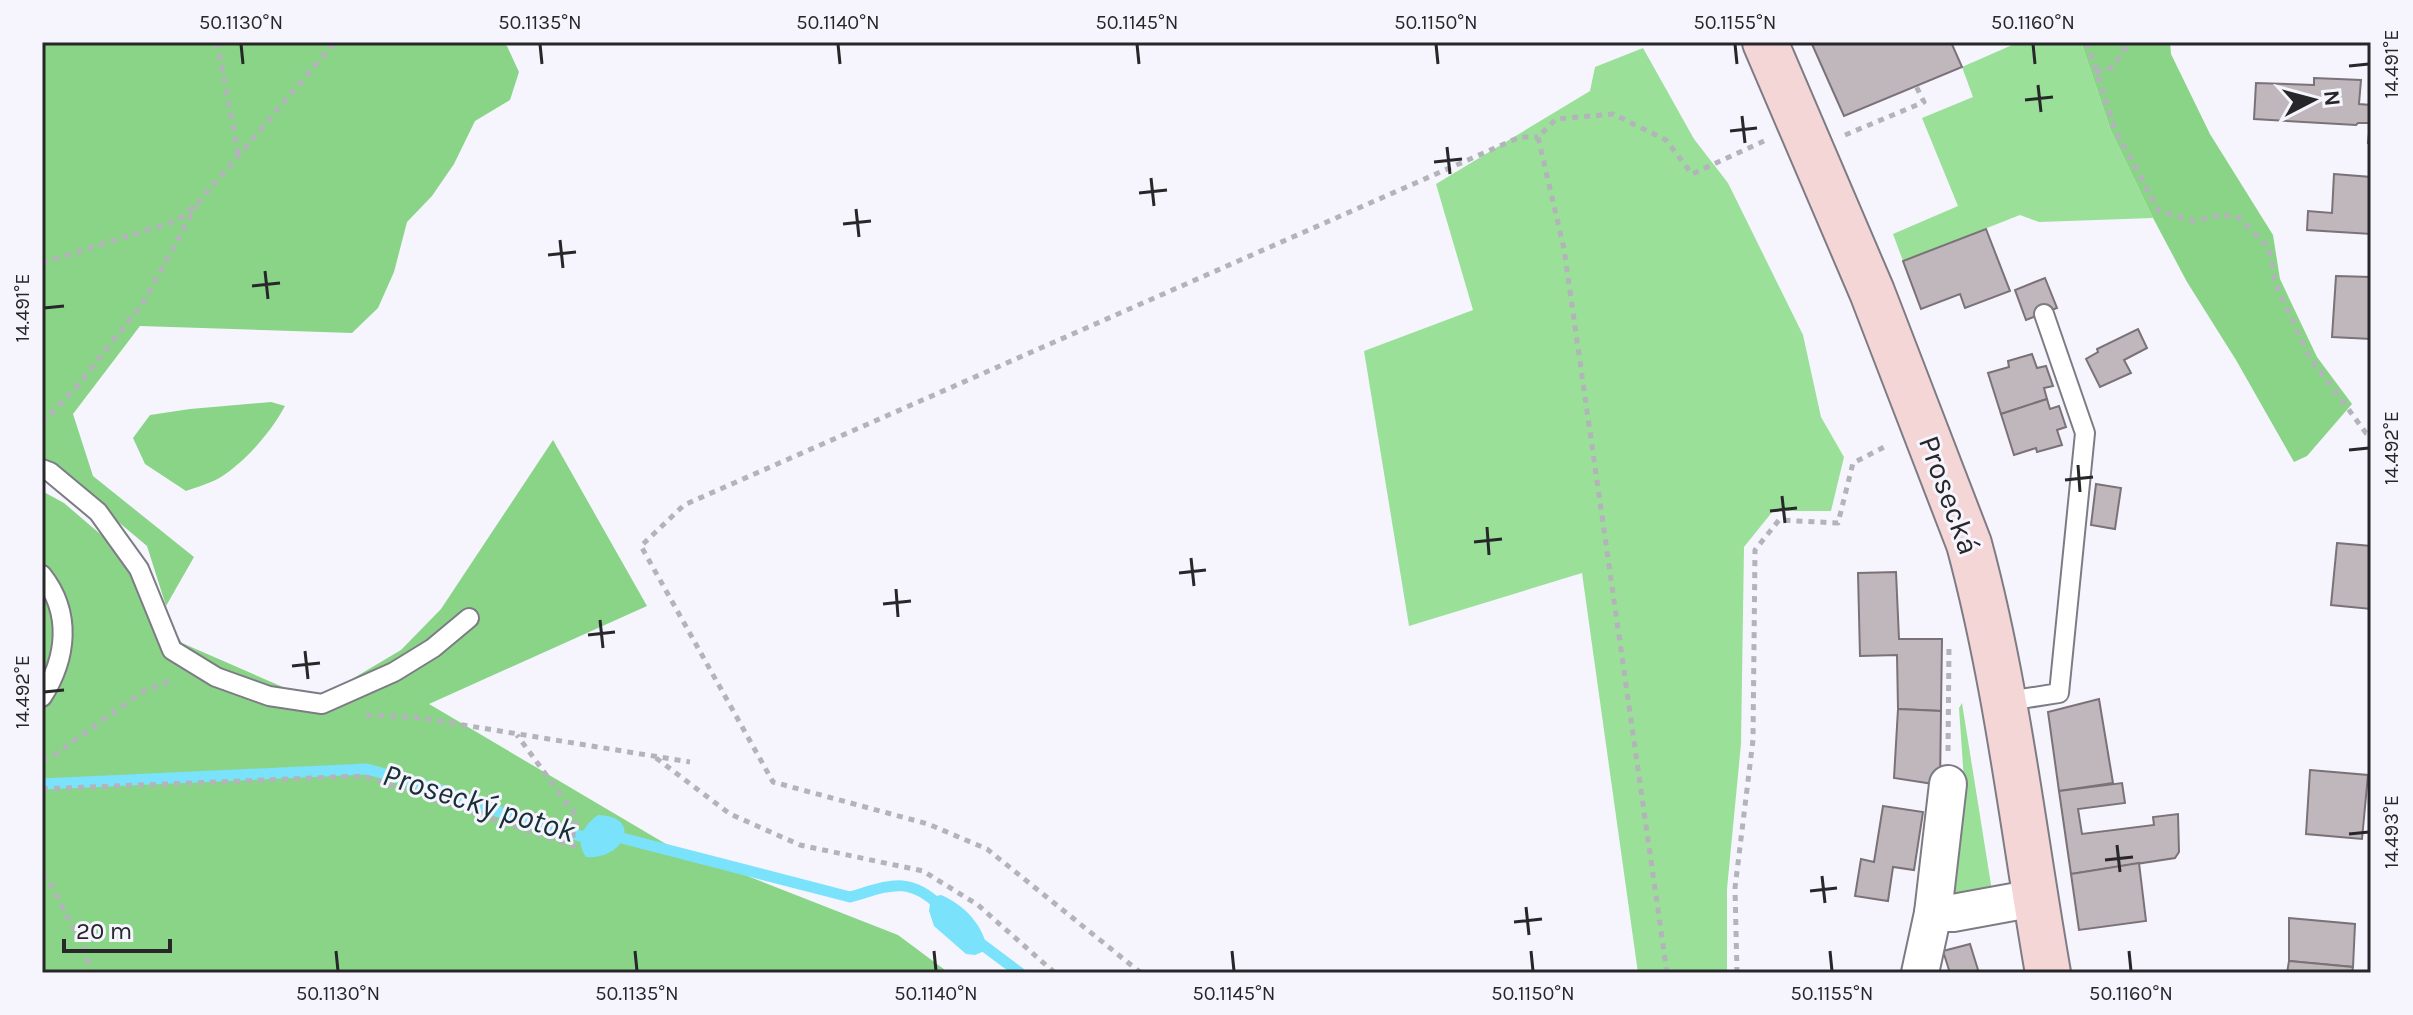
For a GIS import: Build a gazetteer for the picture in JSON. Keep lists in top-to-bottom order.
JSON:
{
  "streets": {
    "main road": ["Prosecká"]
  },
  "water": ["Prosecký potok"],
  "scale_bar": "20 m",
  "north": "right",
  "coordinates": [
    "50.1130°N",
    "50.1135°N",
    "50.1140°N",
    "50.1145°N",
    "50.1150°N",
    "50.1155°N",
    "50.1160°N",
    "14.491°E",
    "14.492°E",
    "14.493°E"
  ]
}
